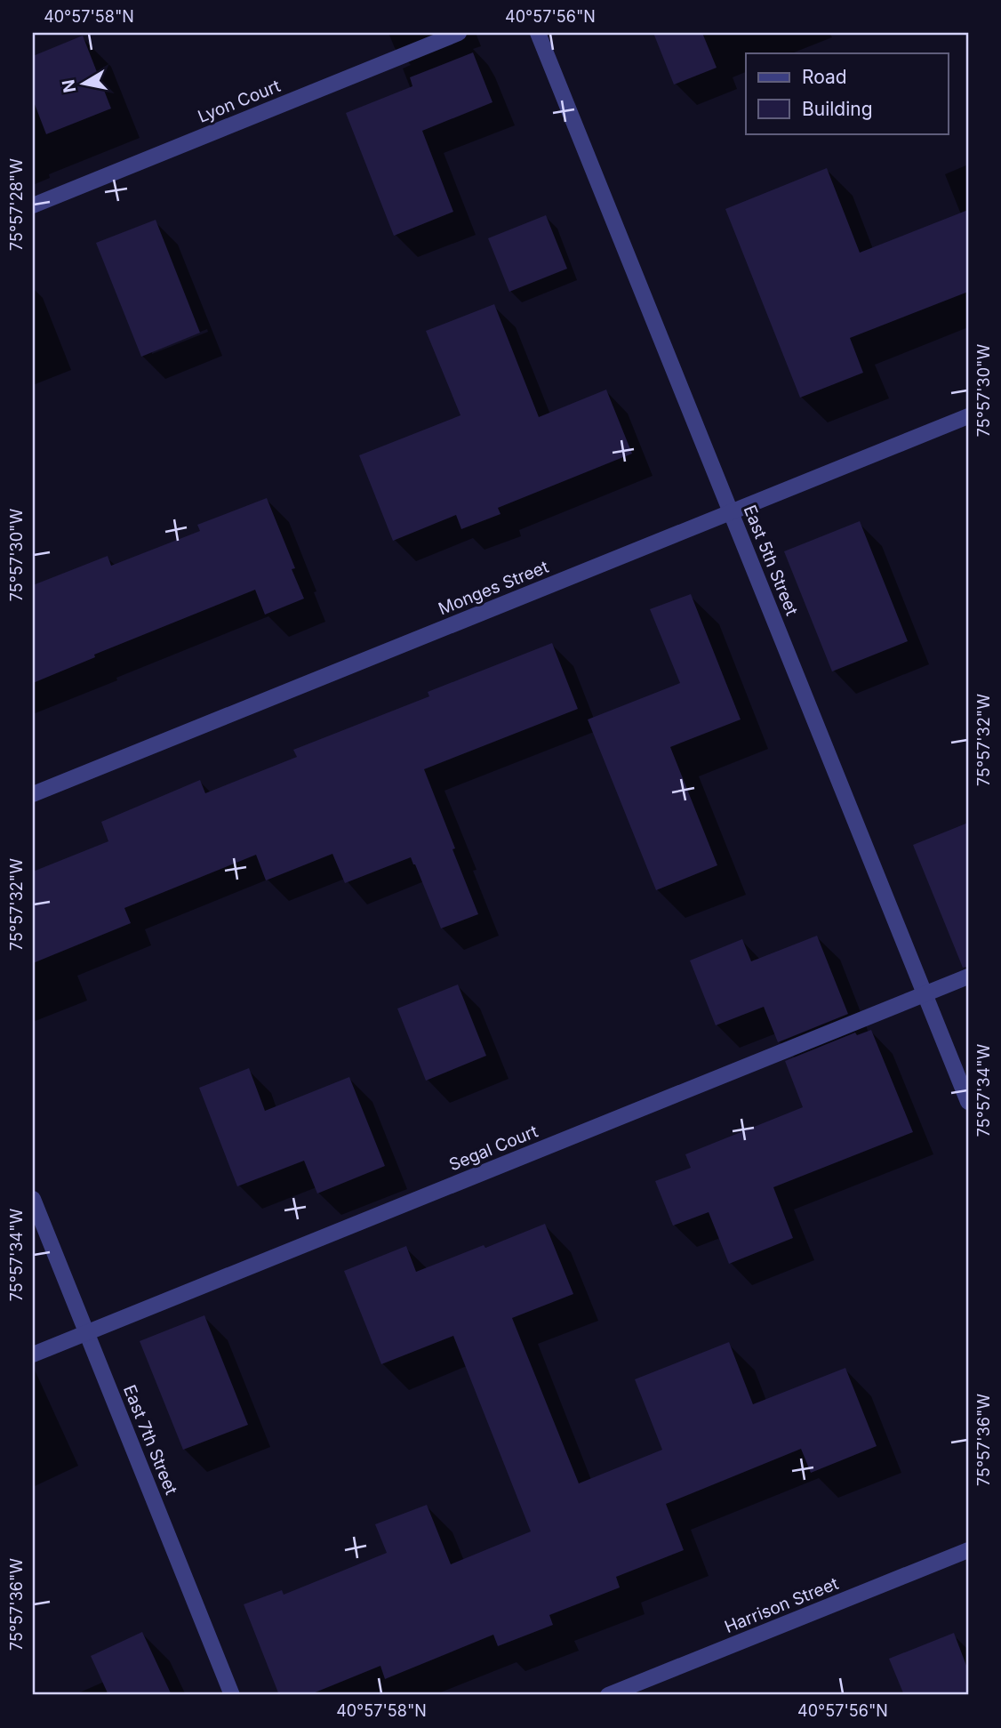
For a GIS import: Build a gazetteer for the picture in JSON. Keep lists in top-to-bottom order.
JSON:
{
  "streets": {
    "street": [
      "Lyon Court",
      "East 5th Street",
      "Monges Street",
      "Segal Court",
      "East 7th Street",
      "Harrison Street"
    ]
  },
  "crossings": [
    ["East 5th Street", "Monges Street"],
    ["East 5th Street", "Segal Court"],
    ["Segal Court", "East 7th Street"]
  ],
  "legend": ["Road", "Building"],
  "north": "left",
  "coordinates": [
    "40°57'58\"N",
    "40°57'56\"N",
    "75°57'28\"W",
    "75°57'30\"W",
    "75°57'32\"W",
    "75°57'34\"W",
    "75°57'36\"W"
  ]
}
